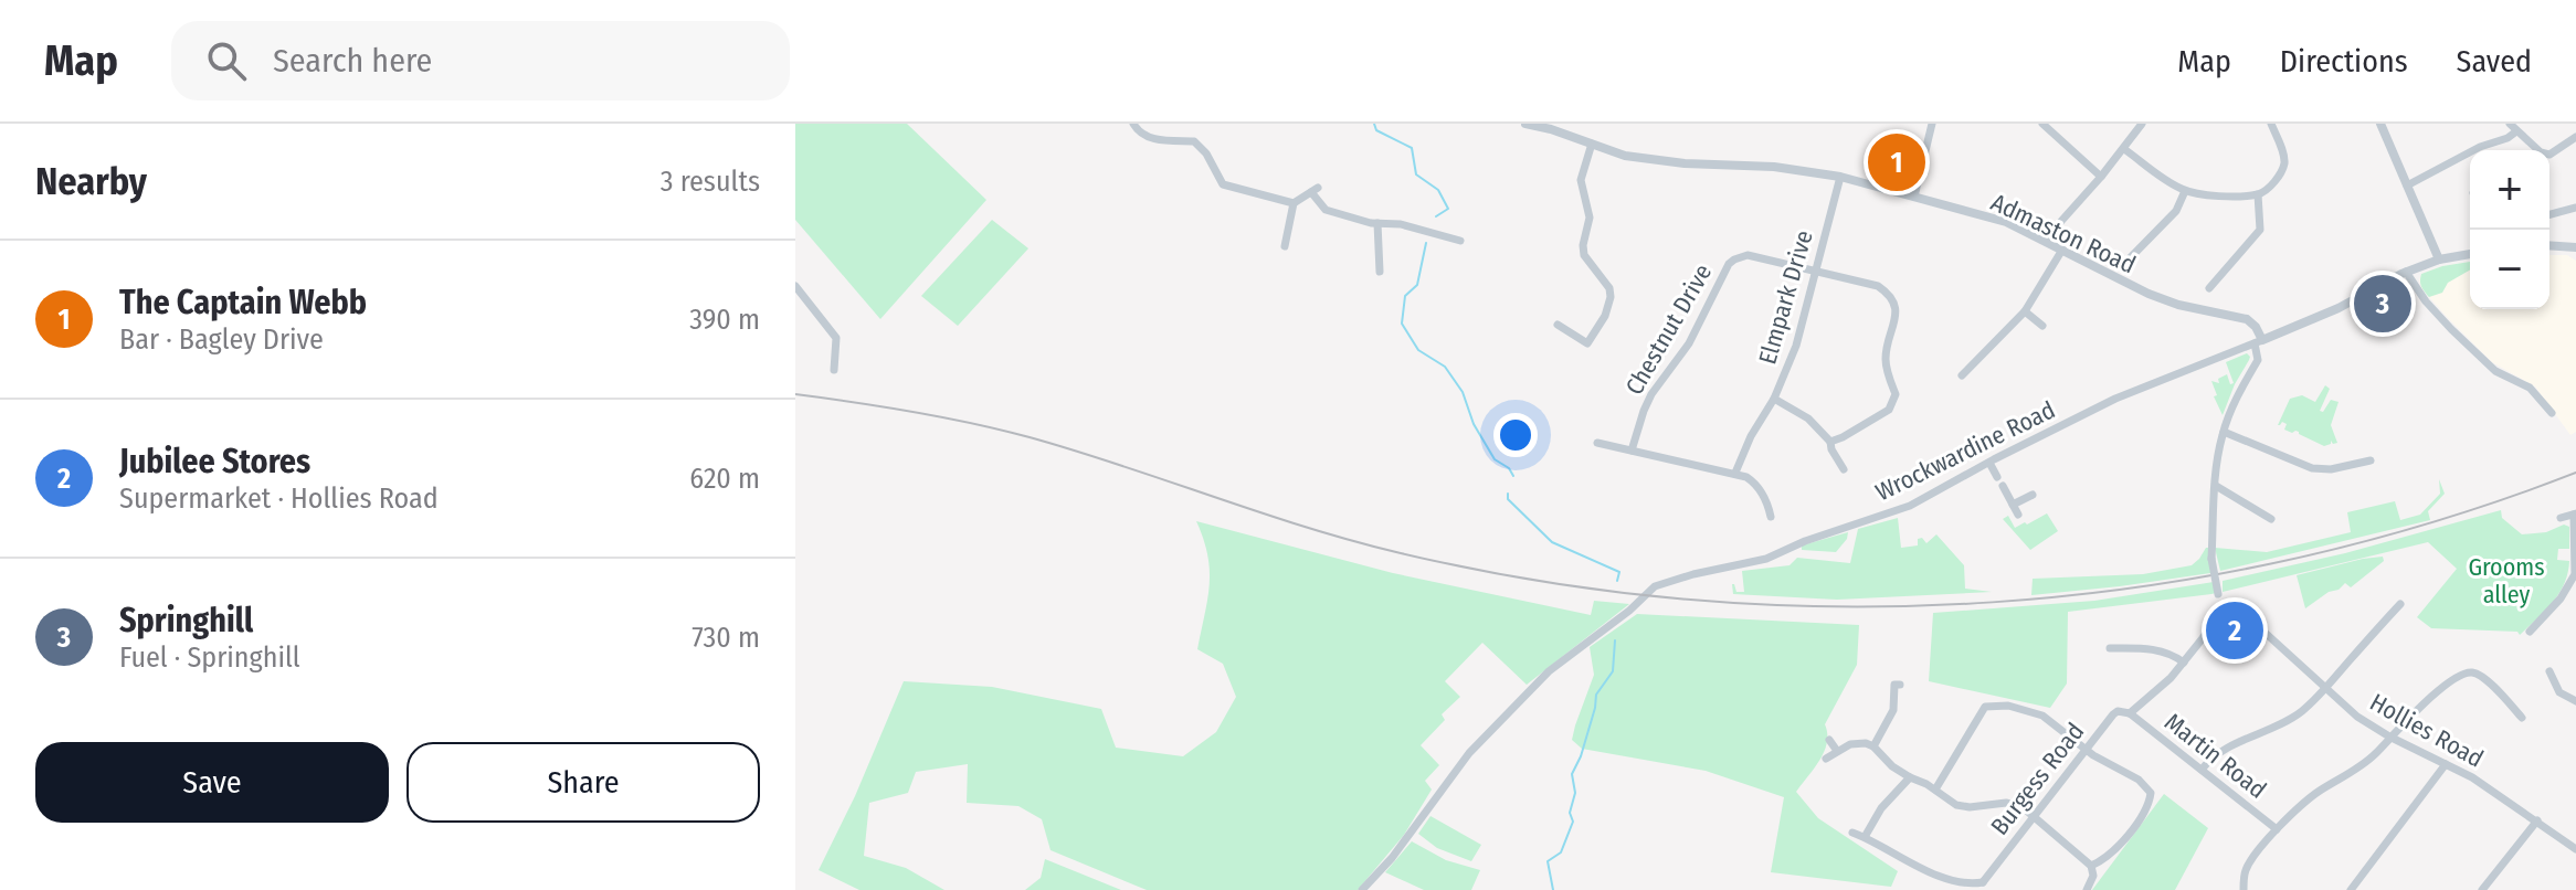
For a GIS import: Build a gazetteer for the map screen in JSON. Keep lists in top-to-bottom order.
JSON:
{
  "streets": {
    "street": [
      "Admaston Road",
      "Elmpark Drive",
      "Chestnut Drive",
      "Wrockwardine Road",
      "Hollies Road",
      "Martin Road",
      "Burgess Road"
    ]
  },
  "crossings": [
    ["Admaston Road", "Elmpark Drive"],
    ["Admaston Road", "Wrockwardine Road"],
    ["Elmpark Drive", "Chestnut Drive"],
    ["Martin Road", "Burgess Road"]
  ],
  "parks": ["Grooms alley"],
  "page": {
    "header": "Map",
    "search": "Search here",
    "nav": ["Map", "Directions", "Saved"],
    "heading": ["Nearby", "3 results"],
    "pins": ["1", "3", "2"],
    "map_buttons": ["+", "−"],
    "list": [
      {
        "mark": "1",
        "name": "The Captain Webb",
        "note": "Bar · Bagley Drive",
        "value": "390 m"
      },
      {
        "mark": "2",
        "name": "Jubilee Stores",
        "note": "Supermarket · Hollies Road",
        "value": "620 m"
      },
      {
        "mark": "3",
        "name": "Springhill",
        "note": "Fuel · Springhill",
        "value": "730 m"
      }
    ],
    "buttons": ["Save", "Share"]
  }
}
